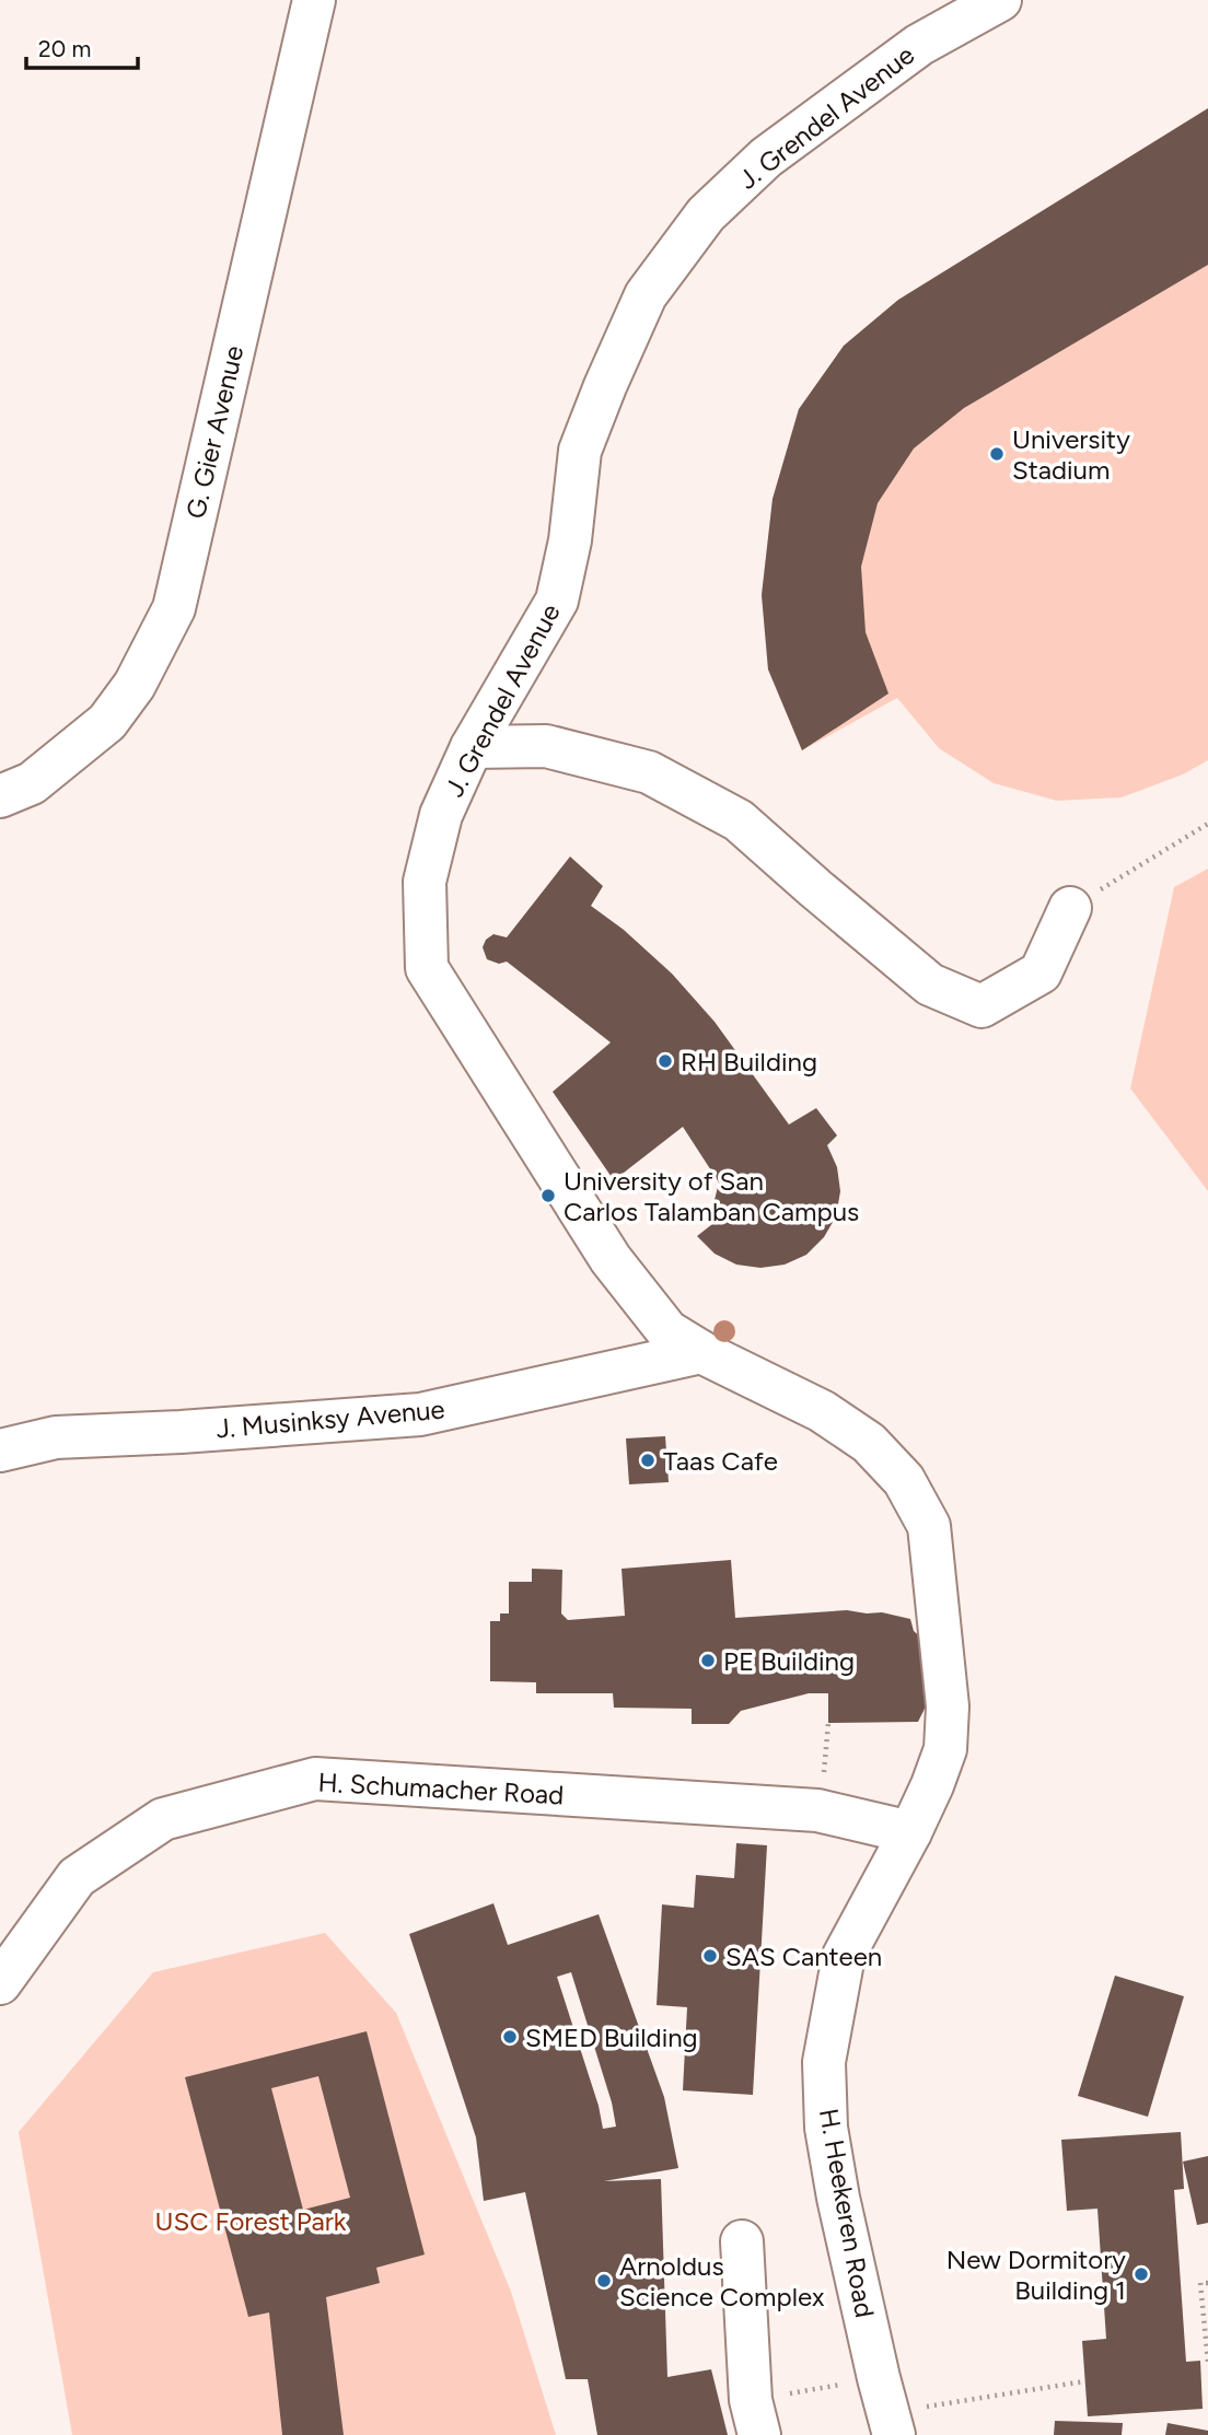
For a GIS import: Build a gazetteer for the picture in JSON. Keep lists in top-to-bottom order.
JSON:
{
  "streets": {
    "lane": [
      "J. Grendel Avenue",
      "G. Gier Avenue",
      "J. Musinksy Avenue",
      "H. Schumacher Road",
      "H. Heekeren Road"
    ]
  },
  "crossings": [
    ["J. Grendel Avenue", "J. Musinksy Avenue"],
    ["J. Grendel Avenue", "H. Heekeren Road"],
    ["J. Musinksy Avenue", "H. Heekeren Road"],
    ["H. Schumacher Road", "H. Heekeren Road"]
  ],
  "parks": ["USC Forest Park"],
  "places": [
    "University Stadium",
    "RH Building",
    "University of San Carlos Talamban Campus",
    "Taas Cafe",
    "PE Building",
    "SAS Canteen",
    "SMED Building",
    "New Dormitory Building 1",
    "Arnoldus Science Complex"
  ],
  "scale_bar": "20 m"
}
